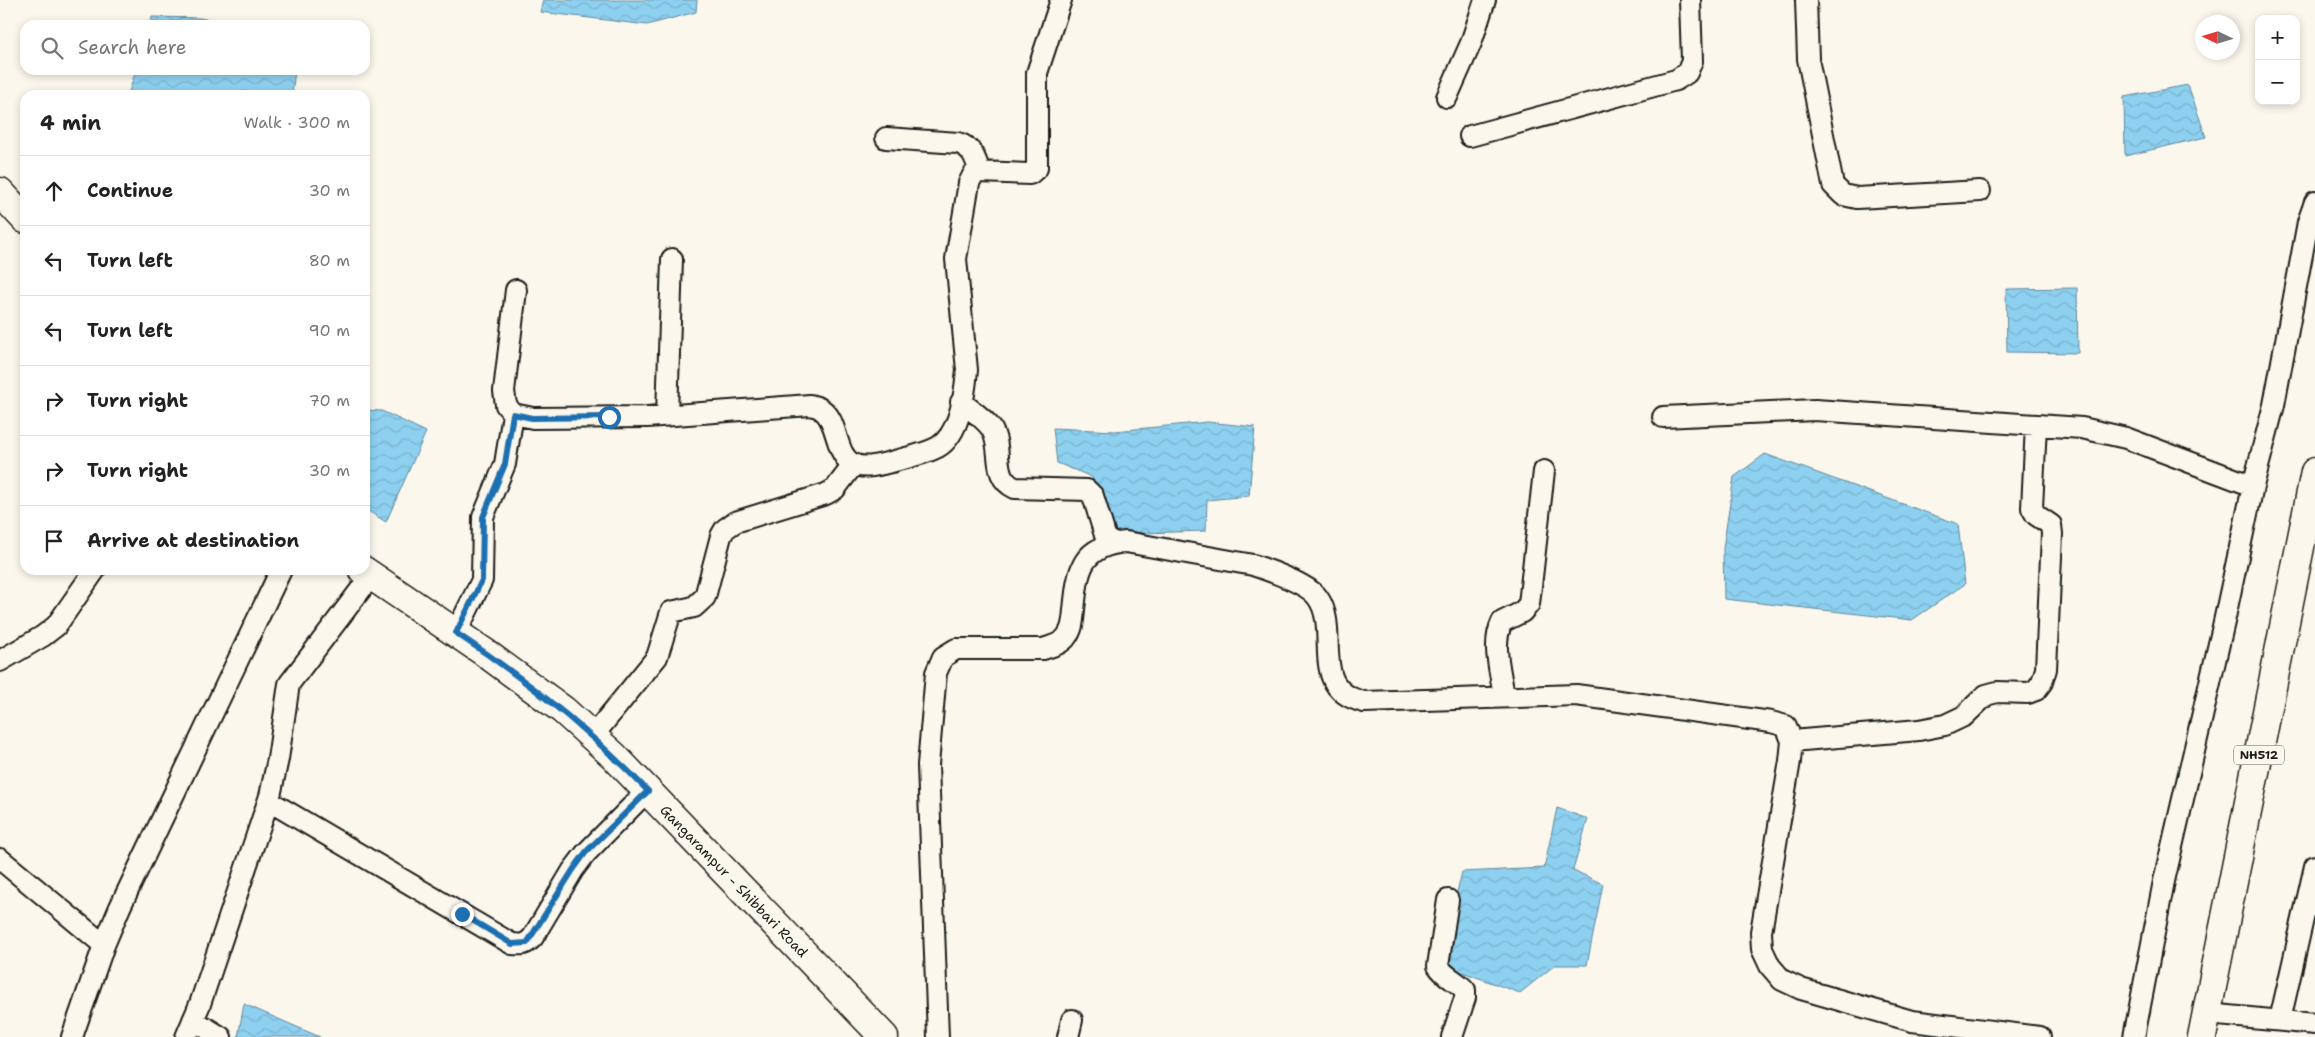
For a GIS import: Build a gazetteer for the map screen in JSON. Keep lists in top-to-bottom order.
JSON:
{
  "streets": {
    "main road": ["NH512", "Gangarampur - Shibbari Road"]
  },
  "north": "left",
  "page": {
    "map_buttons": ["+", "−"],
    "search": "Search here",
    "heading": ["4 min", "Walk · 300 m"],
    "list": [
      ["Continue", "30 m"],
      ["Turn left", "80 m"],
      ["Turn left", "90 m"],
      ["Turn right", "70 m"],
      ["Turn right", "30 m"],
      "Arrive at destination"
    ]
  }
}
